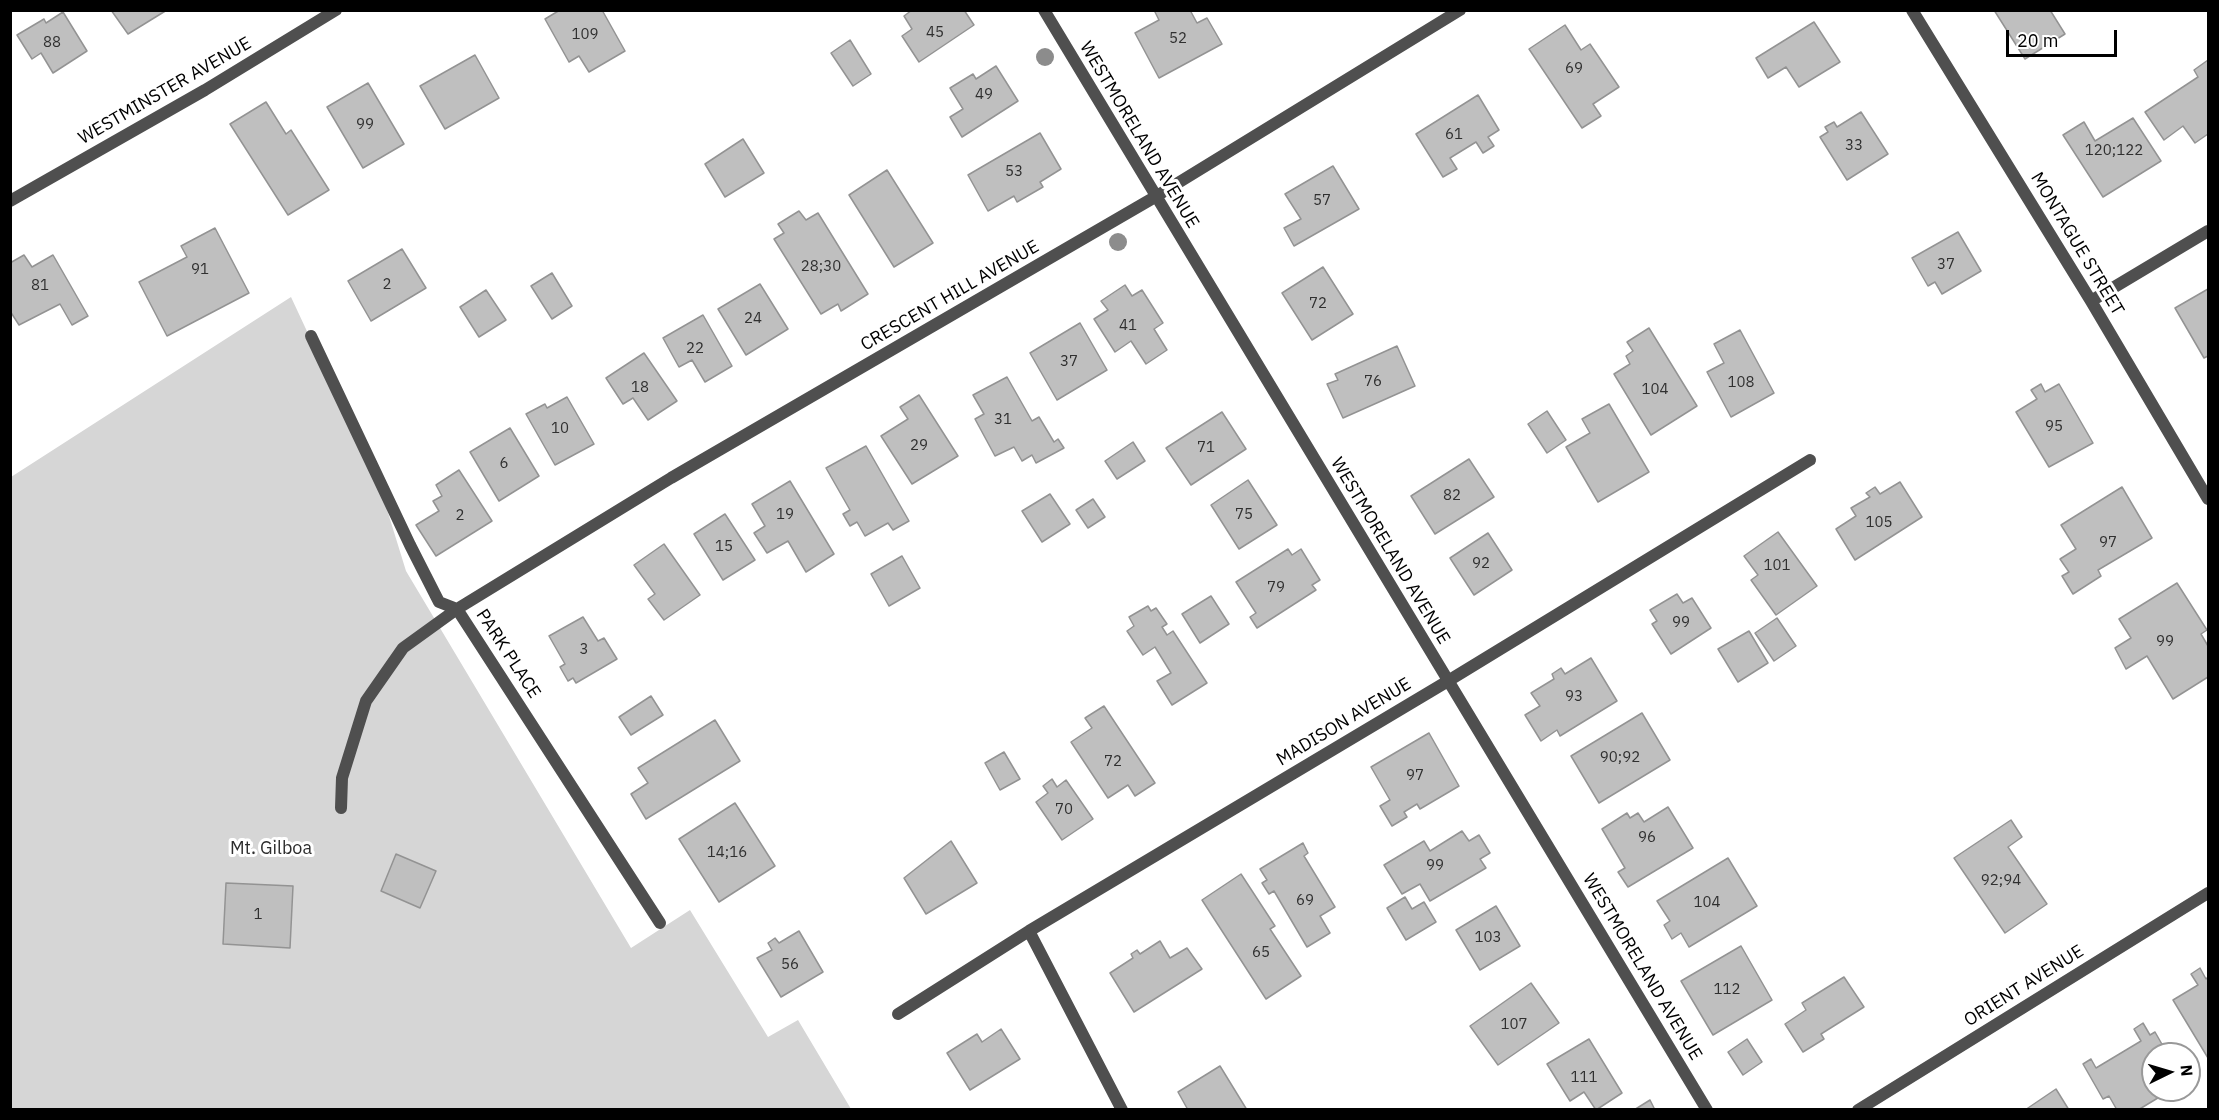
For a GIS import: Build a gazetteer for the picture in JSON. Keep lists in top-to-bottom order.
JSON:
{
  "streets": {
    "street": [
      "WESTMINSTER AVENUE",
      "WESTMORELAND AVENUE",
      "MONTAGUE STREET",
      "CRESCENT HILL AVENUE",
      "PARK PLACE",
      "MADISON AVENUE",
      "ORIENT AVENUE"
    ]
  },
  "crossings": [
    ["WESTMORELAND AVENUE", "CRESCENT HILL AVENUE"],
    ["WESTMORELAND AVENUE", "MADISON AVENUE"],
    ["CRESCENT HILL AVENUE", "PARK PLACE"]
  ],
  "parks": ["Mt. Gilboa"],
  "house_numbers": [
    "45",
    "109",
    "52",
    "88",
    "69",
    "49",
    "99",
    "61",
    "33",
    "120;122",
    "53",
    "57",
    "37",
    "28;30",
    "91",
    "2",
    "81",
    "72",
    "24",
    "41",
    "22",
    "37",
    "76",
    "108",
    "18",
    "104",
    "31",
    "95",
    "10",
    "29",
    "71",
    "6",
    "82",
    "19",
    "75",
    "2",
    "105",
    "97",
    "15",
    "92",
    "101",
    "79",
    "99",
    "99",
    "3",
    "93",
    "90;92",
    "72",
    "97",
    "70",
    "96",
    "14;16",
    "99",
    "92;94",
    "69",
    "104",
    "1",
    "103",
    "65",
    "56",
    "112",
    "107",
    "111"
  ],
  "scale_bar": "20 m",
  "north": "right"
}
